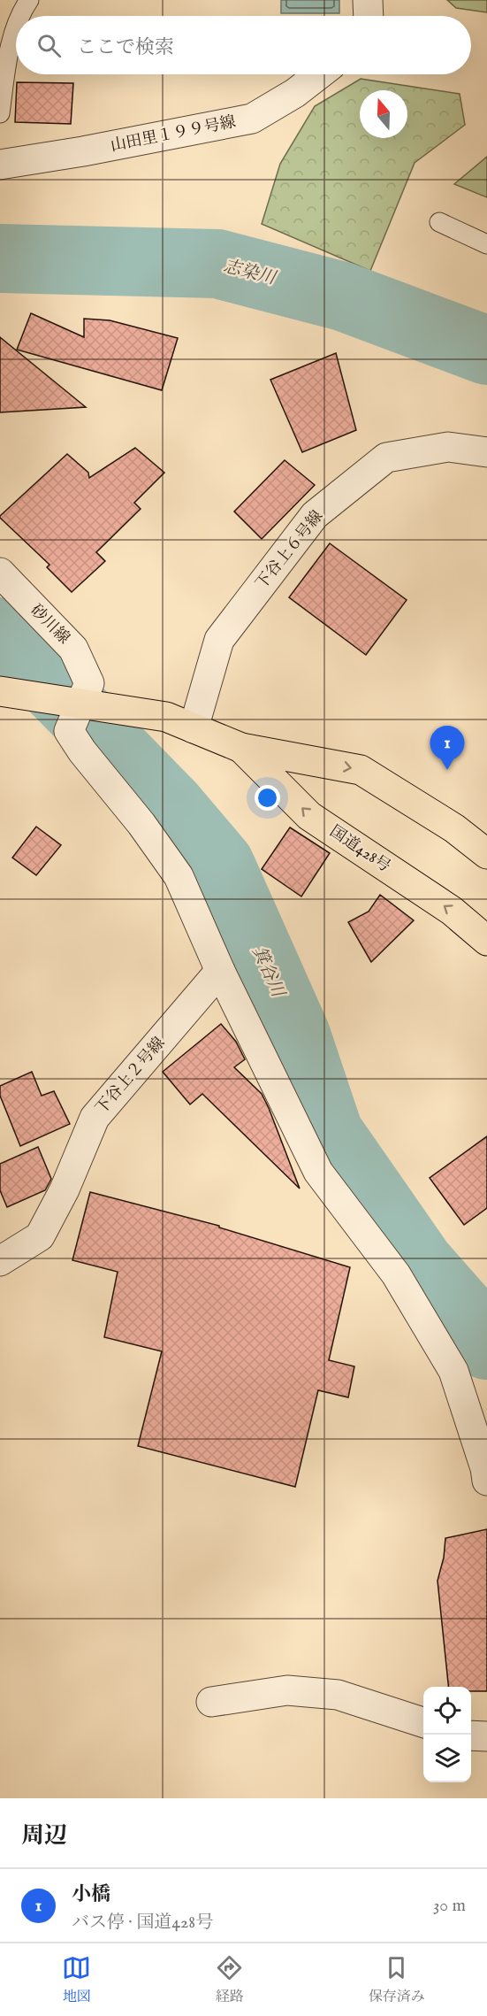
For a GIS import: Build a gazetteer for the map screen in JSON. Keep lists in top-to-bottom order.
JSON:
{
  "streets": {
    "highway": ["国道428号"],
    "street": [
      "山田里１９９号線",
      "下谷上６号線",
      "砂川線",
      "下谷上２号線"
    ]
  },
  "crossings": [
    ["下谷上６号線", "国道428号"],
    ["砂川線", "国道428号"]
  ],
  "water": ["志染川", "箕谷川"],
  "north": "top",
  "page": {
    "search": "ここで検索",
    "pins": "1",
    "heading": "周辺",
    "list": [
      {
        "mark": "1",
        "name": "小橋",
        "note": "バス停 · 国道428号",
        "value": "30 m"
      }
    ],
    "nav": ["地図", "経路", "保存済み"]
  }
}
